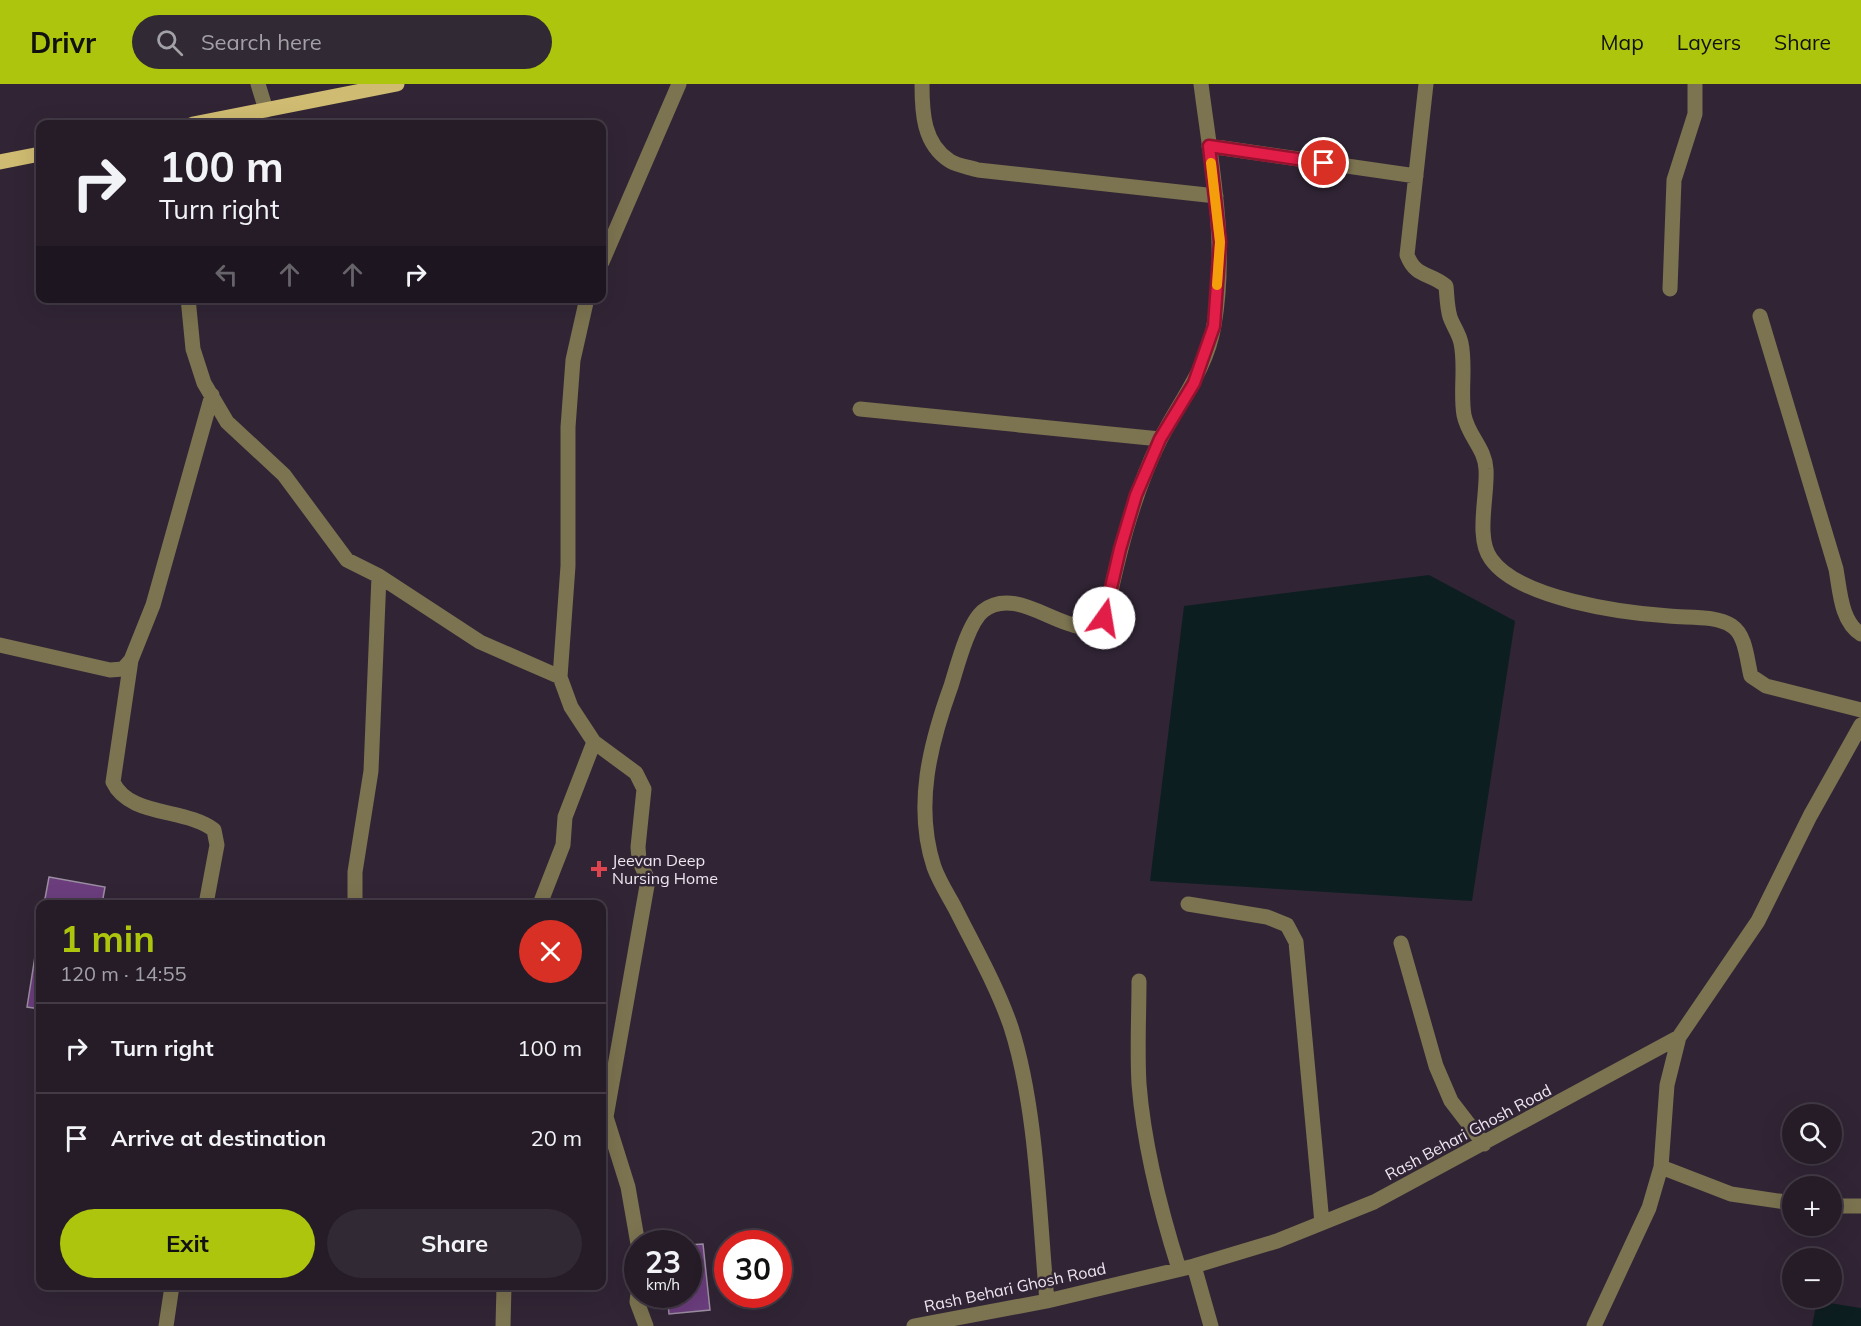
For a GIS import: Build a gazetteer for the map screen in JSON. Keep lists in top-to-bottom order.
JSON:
{
  "streets": {
    "street": ["Rash Behari Ghosh Road"]
  },
  "places": {
    "health": ["Jeevan Deep Nursing Home"]
  },
  "page": {
    "header": "Drivr",
    "search": "Search here",
    "nav": ["Map", "Layers", "Share"],
    "turn": ["100 m", "Turn right"],
    "heading": ["1 min", "120 m · 14:55"],
    "list": [
      {
        "name": "Turn right",
        "value": "100 m"
      },
      {
        "name": "Arrive at destination",
        "value": "20 m"
      }
    ],
    "map_buttons": ["+", "−"],
    "buttons": ["Exit", "Share"],
    "speed": "23 km/h",
    "limit": "30"
  }
}
